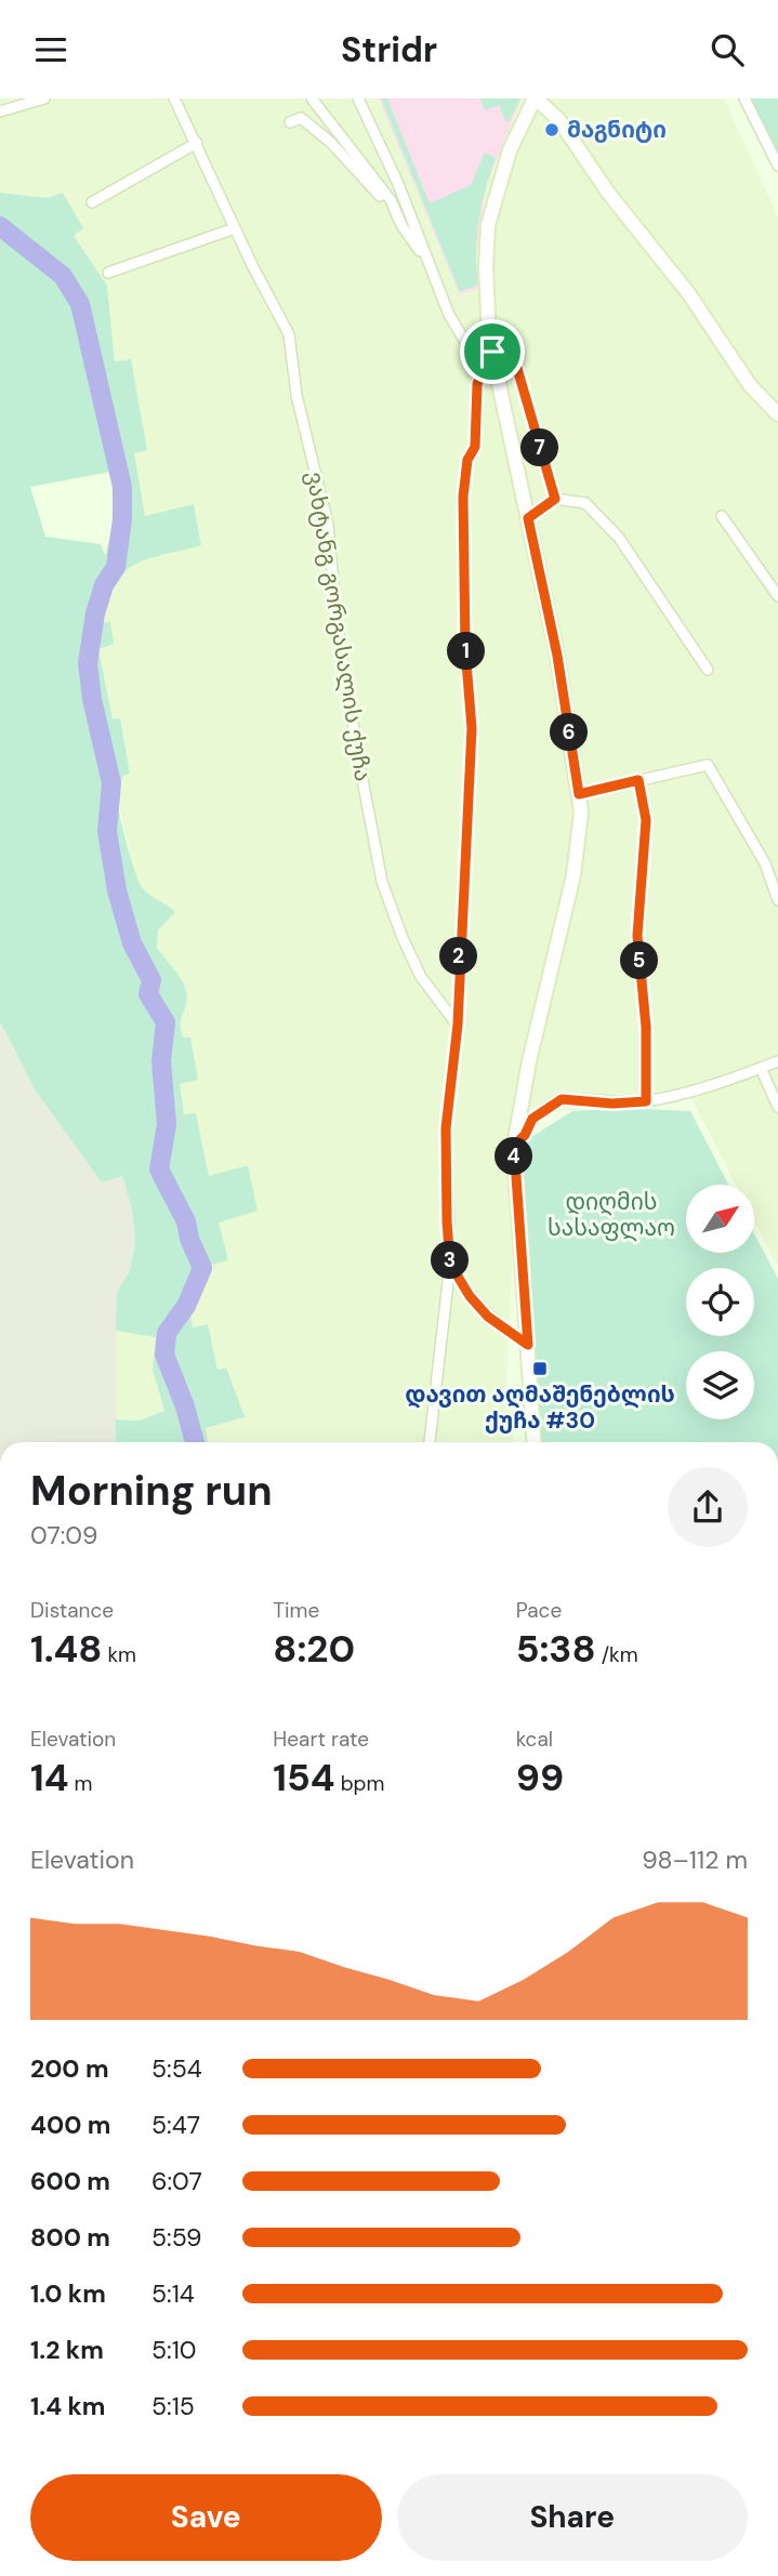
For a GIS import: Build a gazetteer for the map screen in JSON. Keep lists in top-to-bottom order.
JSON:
{
  "streets": {
    "street": ["ვახტანგ გორგასალის ქუჩა"]
  },
  "parks": ["დიღმის სასაფლაო"],
  "places": {
    "other": ["მაგნიტი"],
    "transit": ["დავით აღმაშენებლის ქუჩა #30"]
  },
  "north": "top right",
  "page": {
    "header": "Stridr",
    "pins": [
      "7",
      "1",
      "6",
      "2",
      "5",
      "4",
      "3"
    ],
    "heading": ["Morning run", "07:09"],
    "stats": [
      ["Distance", "1.48 km"],
      ["Time", "8:20"],
      ["Pace", "5:38 /km"],
      ["Elevation", "14 m"],
      ["Heart rate", "154 bpm"],
      ["kcal", "99"]
    ],
    "chart": ["Elevation", "98–112 m"],
    "list": [
      {
        "name": "200 m",
        "note": "5:54"
      },
      {
        "name": "400 m",
        "note": "5:47"
      },
      {
        "name": "600 m",
        "note": "6:07"
      },
      {
        "name": "800 m",
        "note": "5:59"
      },
      {
        "name": "1.0 km",
        "note": "5:14"
      },
      {
        "name": "1.2 km",
        "note": "5:10"
      },
      {
        "name": "1.4 km",
        "note": "5:15"
      }
    ],
    "buttons": ["Save", "Share"]
  }
}
